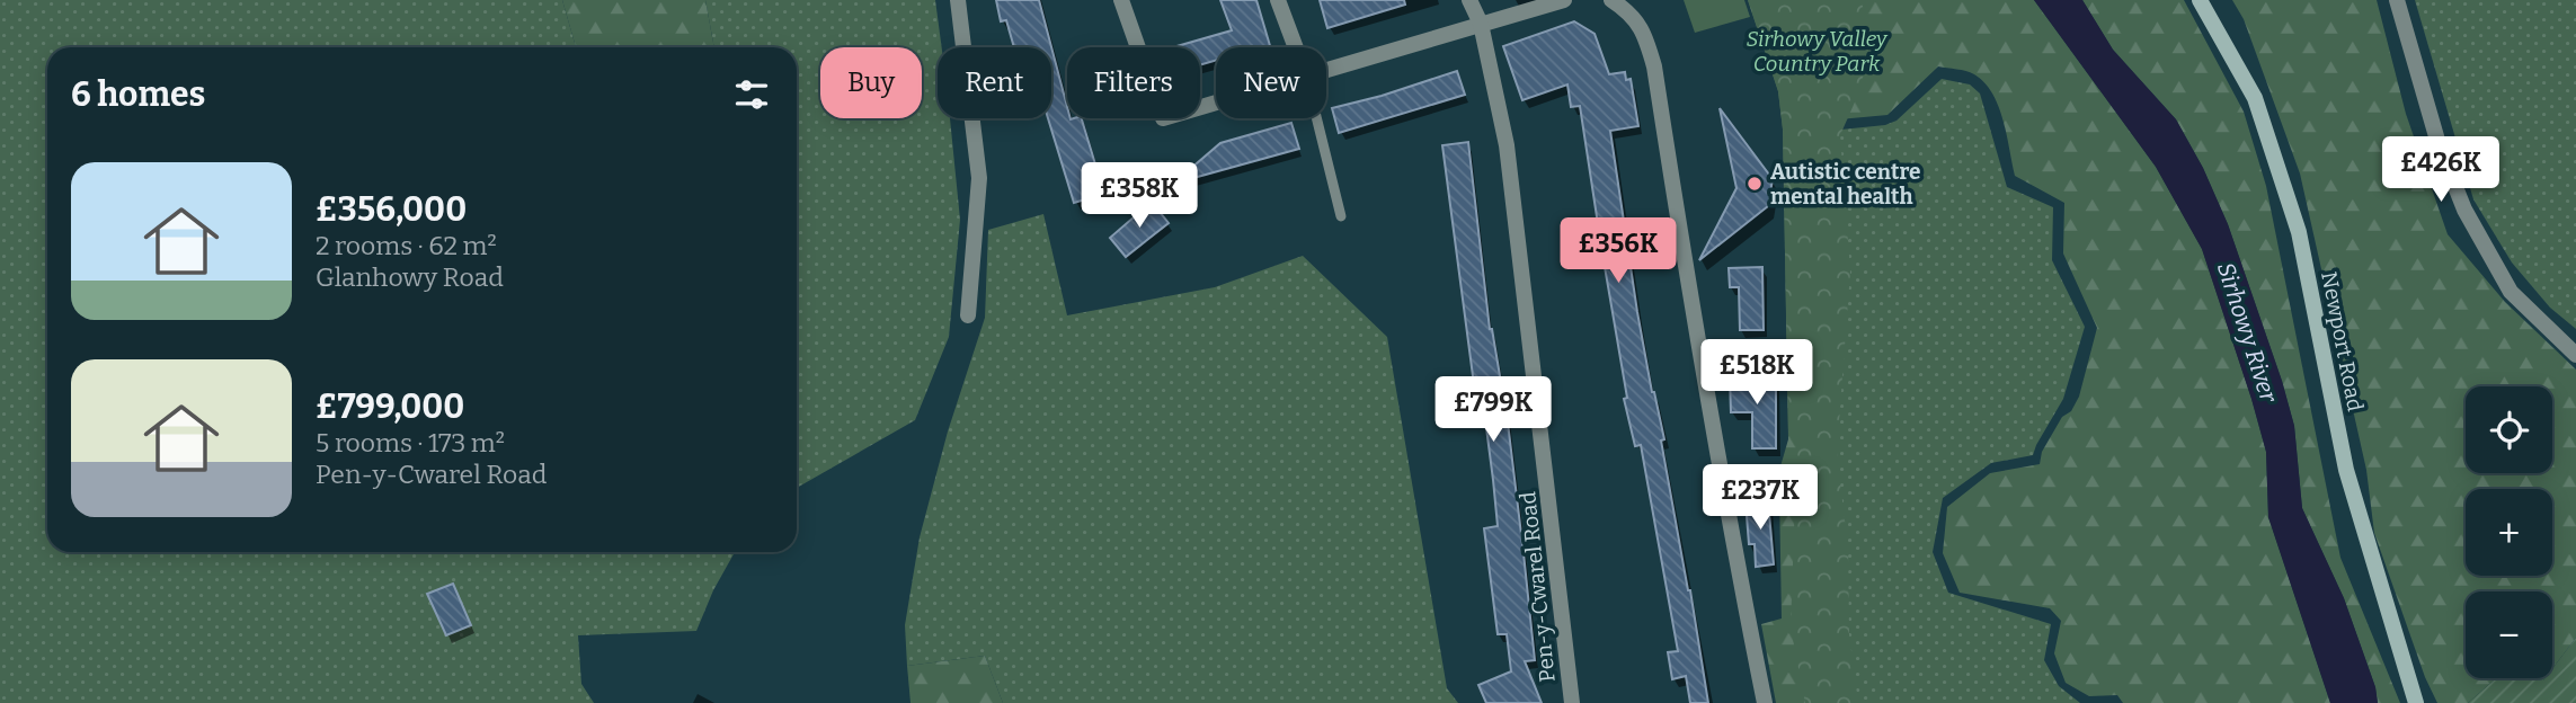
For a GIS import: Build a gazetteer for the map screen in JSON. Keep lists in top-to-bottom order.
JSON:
{
  "streets": {
    "main road": ["Newport Road"],
    "street": ["Pen-y-Cwarel Road"]
  },
  "water": ["Sirhowy River"],
  "parks": ["Sirhowy Valley Country Park"],
  "places": ["Autistic centre mental health"],
  "page": {
    "chip": [
      "Buy",
      "Rent",
      "Filters",
      "New"
    ],
    "heading": "6 homes",
    "price": [
      "£426K",
      "£358K",
      "£356K",
      "£518K",
      "£799K",
      "£237K"
    ],
    "list": [
      {
        "name": "£356,000",
        "note": "2 rooms · 62 m² · Glanhowy Road"
      },
      {
        "name": "£799,000",
        "note": "5 rooms · 173 m² · Pen-y-Cwarel Road"
      }
    ],
    "map_buttons": ["+", "−"]
  }
}
